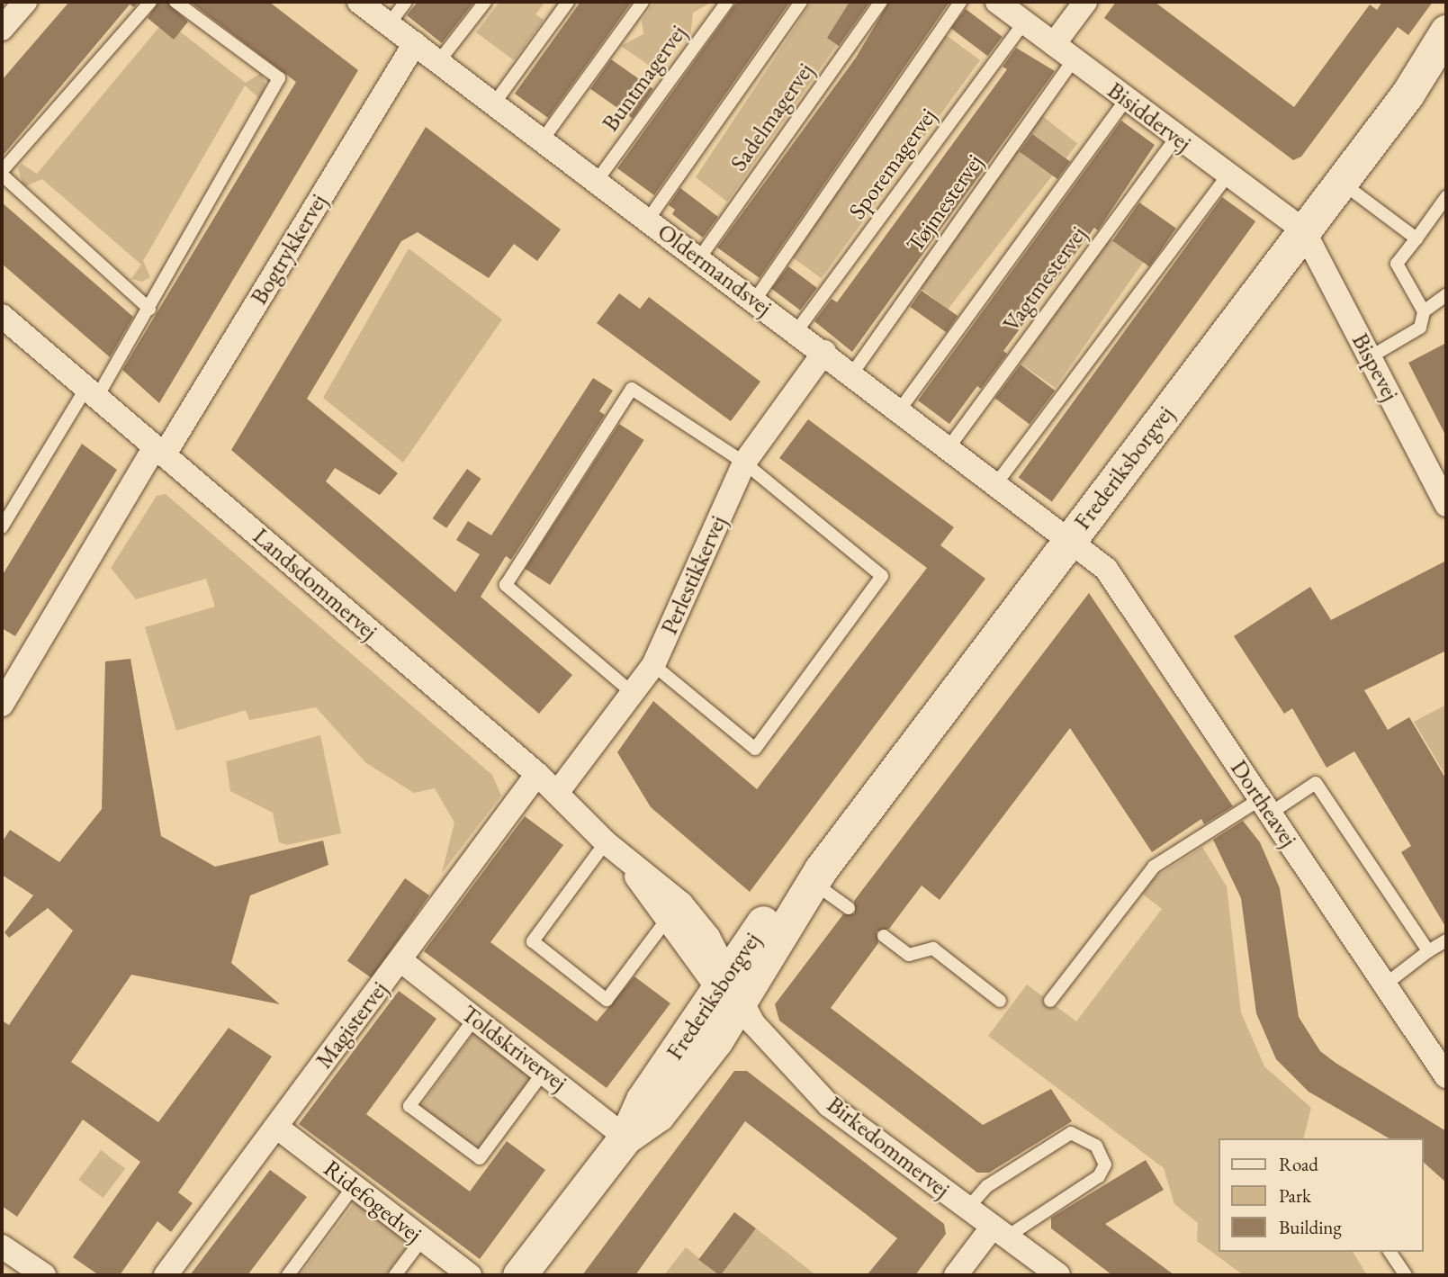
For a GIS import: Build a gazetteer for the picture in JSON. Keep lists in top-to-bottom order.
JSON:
{
  "streets": {
    "street": [
      "Bisiddervej",
      "Bogtrykkervej",
      "Oldermandsvej",
      "Bispevej",
      "Frederiksborgvej",
      "Perlestikkervej",
      "Landsdommervej",
      "Dortheavej",
      "Magistervej",
      "Toldskrivervej",
      "Birkedommervej",
      "Ridefogedvej"
    ],
    "lane": [
      "Buntmagervej",
      "Sadelmagervej",
      "Sporemagervej",
      "Tøjmestervej",
      "Vagtmestervej"
    ]
  },
  "crossings": [
    ["Buntmagervej", "Oldermandsvej"],
    ["Sadelmagervej", "Oldermandsvej"],
    ["Bisiddervej", "Sporemagervej"],
    ["Bisiddervej", "Tøjmestervej"],
    ["Bisiddervej", "Vagtmestervej"],
    ["Bisiddervej", "Bispevej"],
    ["Bisiddervej", "Frederiksborgvej"],
    ["Sporemagervej", "Oldermandsvej"],
    ["Tøjmestervej", "Oldermandsvej"],
    ["Bogtrykkervej", "Oldermandsvej"],
    ["Bogtrykkervej", "Landsdommervej"],
    ["Oldermandsvej", "Vagtmestervej"],
    ["Oldermandsvej", "Frederiksborgvej"],
    ["Oldermandsvej", "Perlestikkervej"],
    ["Oldermandsvej", "Dortheavej"],
    ["Bispevej", "Frederiksborgvej"],
    ["Frederiksborgvej", "Landsdommervej"],
    ["Frederiksborgvej", "Dortheavej"],
    ["Frederiksborgvej", "Toldskrivervej"],
    ["Frederiksborgvej", "Birkedommervej"],
    ["Perlestikkervej", "Landsdommervej"],
    ["Landsdommervej", "Magistervej"],
    ["Landsdommervej", "Birkedommervej"],
    ["Magistervej", "Toldskrivervej"],
    ["Magistervej", "Ridefogedvej"]
  ],
  "legend": ["Road", "Park", "Building"]
}
